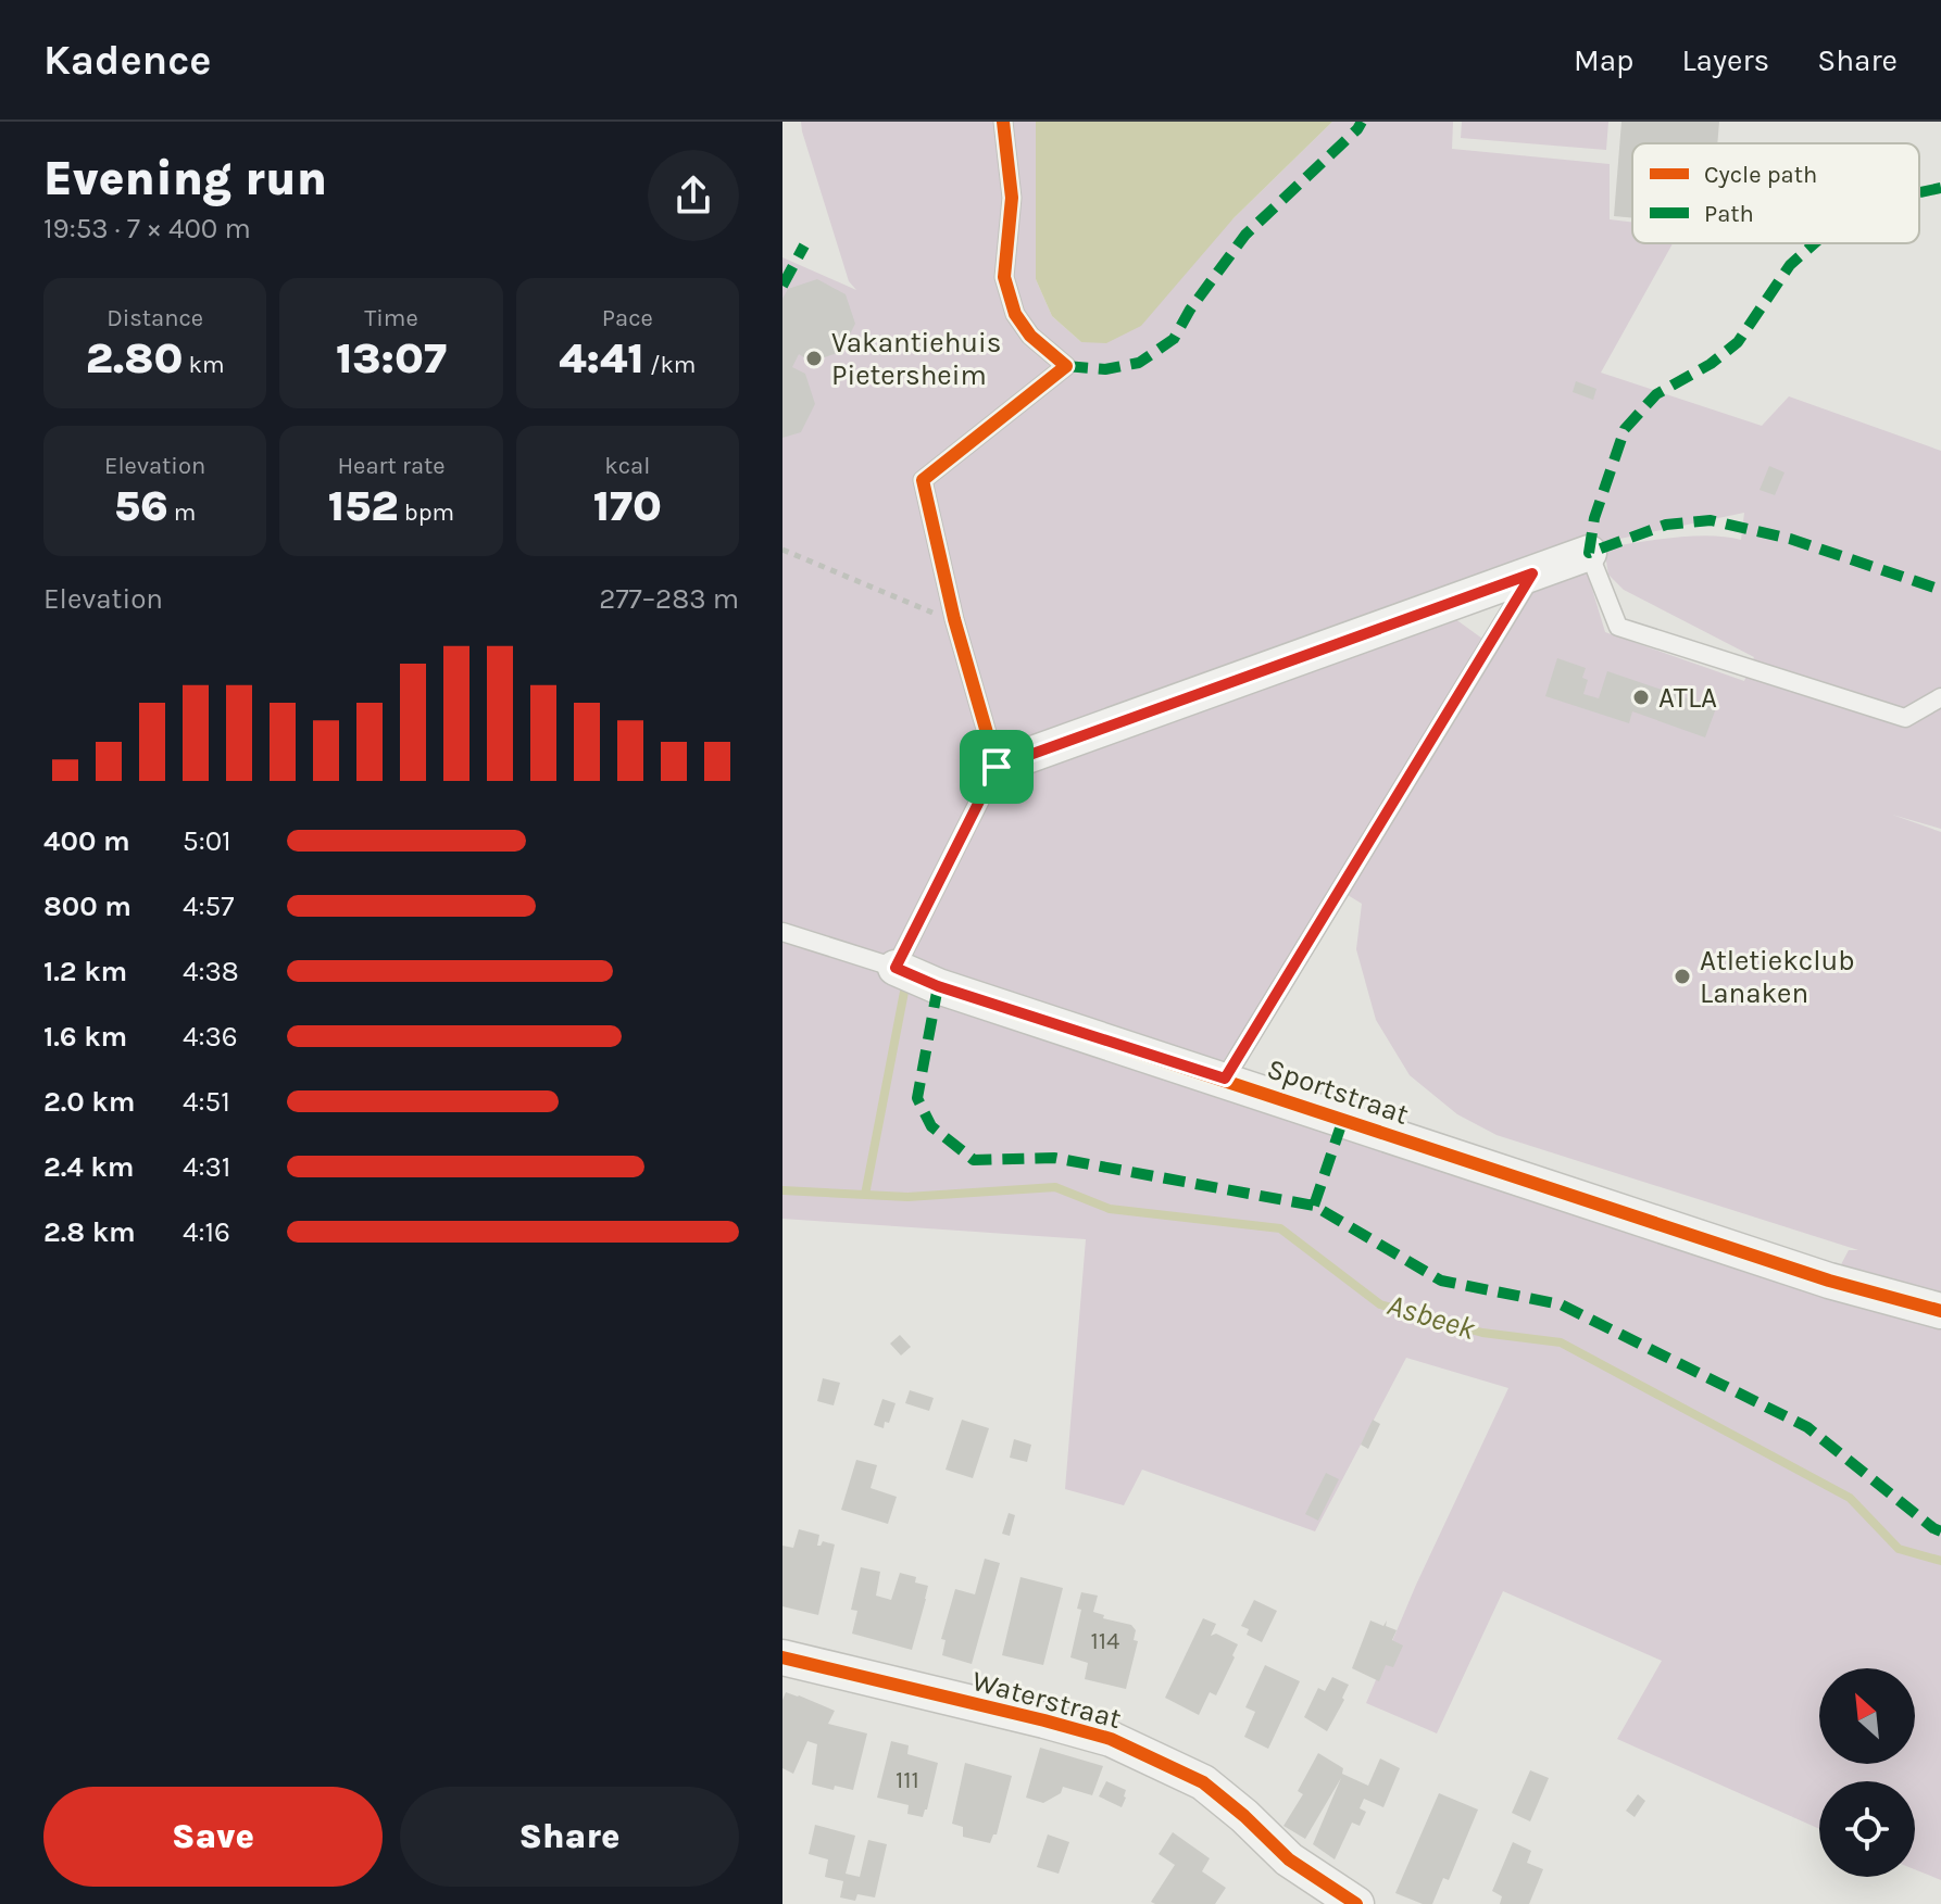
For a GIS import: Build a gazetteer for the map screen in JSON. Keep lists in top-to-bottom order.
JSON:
{
  "streets": {
    "street": ["Sportstraat", "Waterstraat"]
  },
  "water": ["Asbeek"],
  "places": ["Vakantiehuis Pietersheim", "ATLA", "Atletiekclub Lanaken"],
  "house_numbers": ["114", "111"],
  "legend": ["Cycle path", "Path"],
  "north": "top left",
  "page": {
    "header": "Kadence",
    "nav": ["Map", "Layers", "Share"],
    "heading": ["Evening run", "19:53 · 7 × 400 m"],
    "stats": [
      ["Distance", "2.80 km"],
      ["Time", "13:07"],
      ["Pace", "4:41 /km"],
      ["Elevation", "56 m"],
      ["Heart rate", "152 bpm"],
      ["kcal", "170"]
    ],
    "chart": ["Elevation", "277–283 m"],
    "list": [
      {
        "name": "400 m",
        "note": "5:01"
      },
      {
        "name": "800 m",
        "note": "4:57"
      },
      {
        "name": "1.2 km",
        "note": "4:38"
      },
      {
        "name": "1.6 km",
        "note": "4:36"
      },
      {
        "name": "2.0 km",
        "note": "4:51"
      },
      {
        "name": "2.4 km",
        "note": "4:31"
      },
      {
        "name": "2.8 km",
        "note": "4:16"
      }
    ],
    "buttons": ["Save", "Share"]
  }
}
